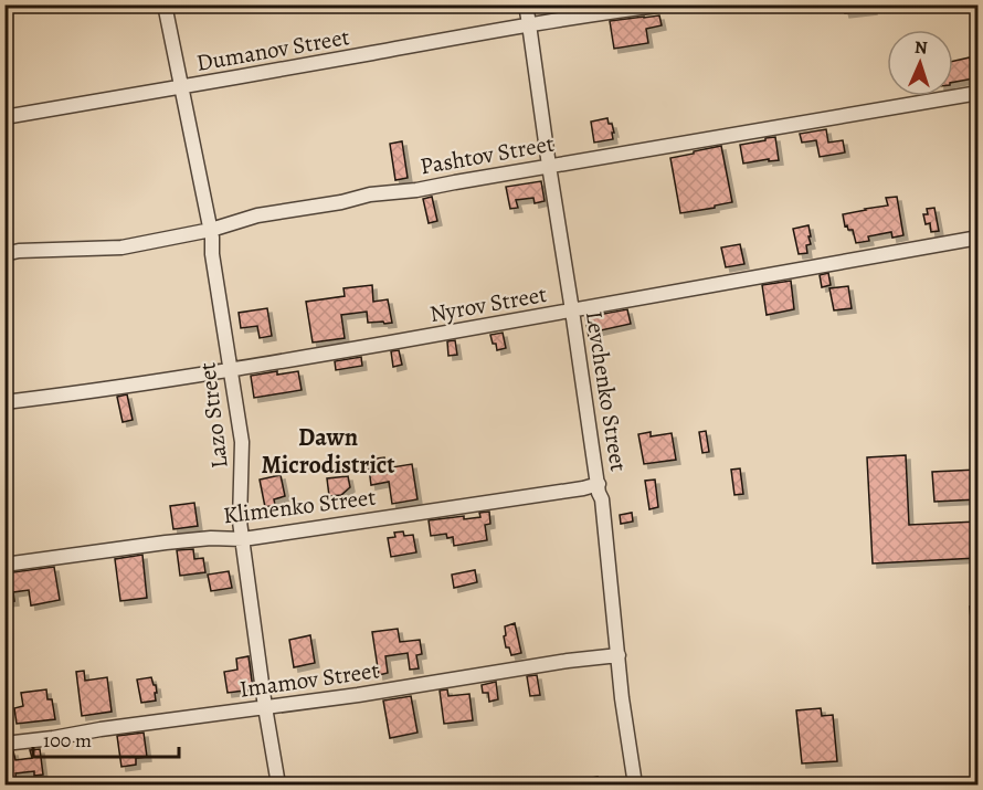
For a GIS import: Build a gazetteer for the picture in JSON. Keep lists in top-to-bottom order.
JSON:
{
  "streets": {
    "street": [
      "Dumanov Street",
      "Pashtov Street",
      "Nyrov Street",
      "Levchenko Street",
      "Lazo Street",
      "Klimenko Street",
      "Imamov Street"
    ]
  },
  "crossings": [
    ["Dumanov Street", "Levchenko Street"],
    ["Dumanov Street", "Lazo Street"],
    ["Pashtov Street", "Levchenko Street"],
    ["Pashtov Street", "Lazo Street"],
    ["Nyrov Street", "Levchenko Street"],
    ["Nyrov Street", "Lazo Street"],
    ["Levchenko Street", "Klimenko Street"],
    ["Levchenko Street", "Imamov Street"],
    ["Lazo Street", "Klimenko Street"],
    ["Lazo Street", "Imamov Street"]
  ],
  "districts": ["Dawn Microdistrict"],
  "scale_bar": "100 m",
  "north": "top"
}
